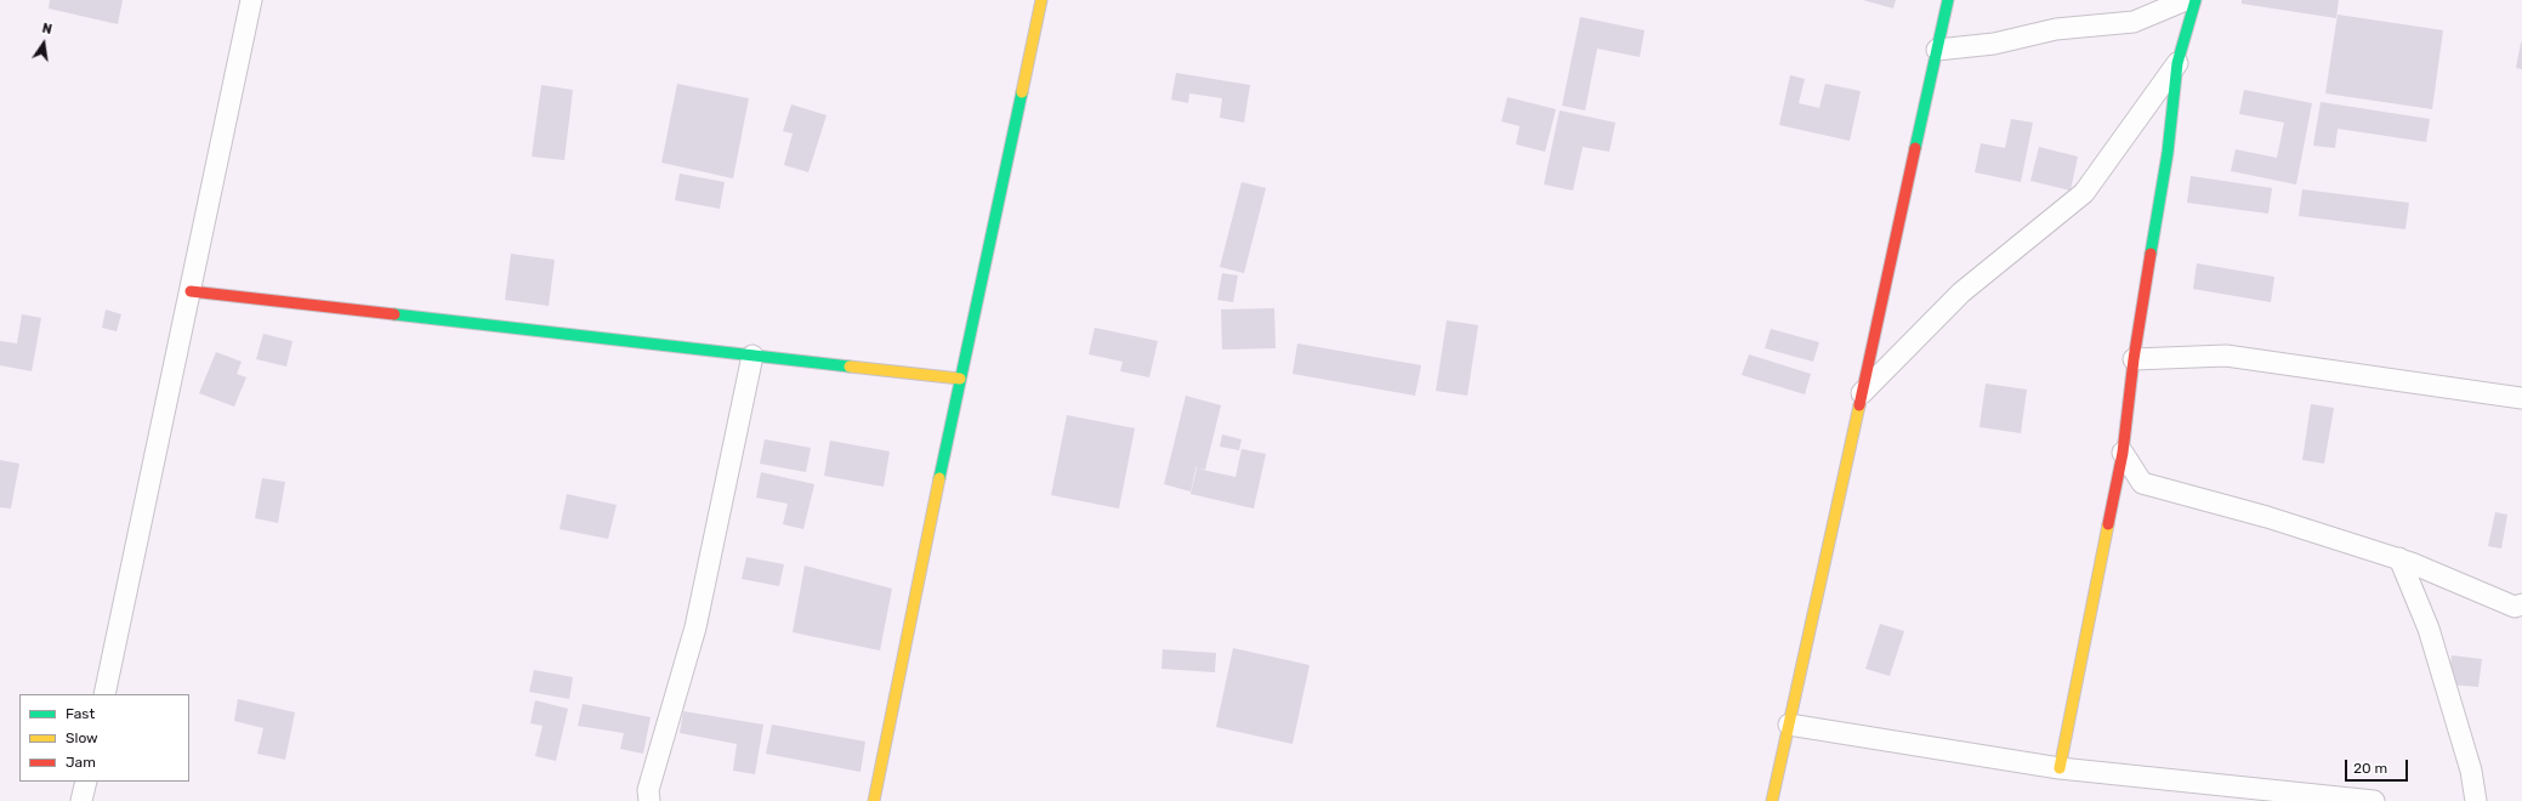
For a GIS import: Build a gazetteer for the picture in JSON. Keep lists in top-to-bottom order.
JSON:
{
  "legend": ["Fast", "Slow", "Jam"],
  "scale_bar": "20 m",
  "north": "top"
}
